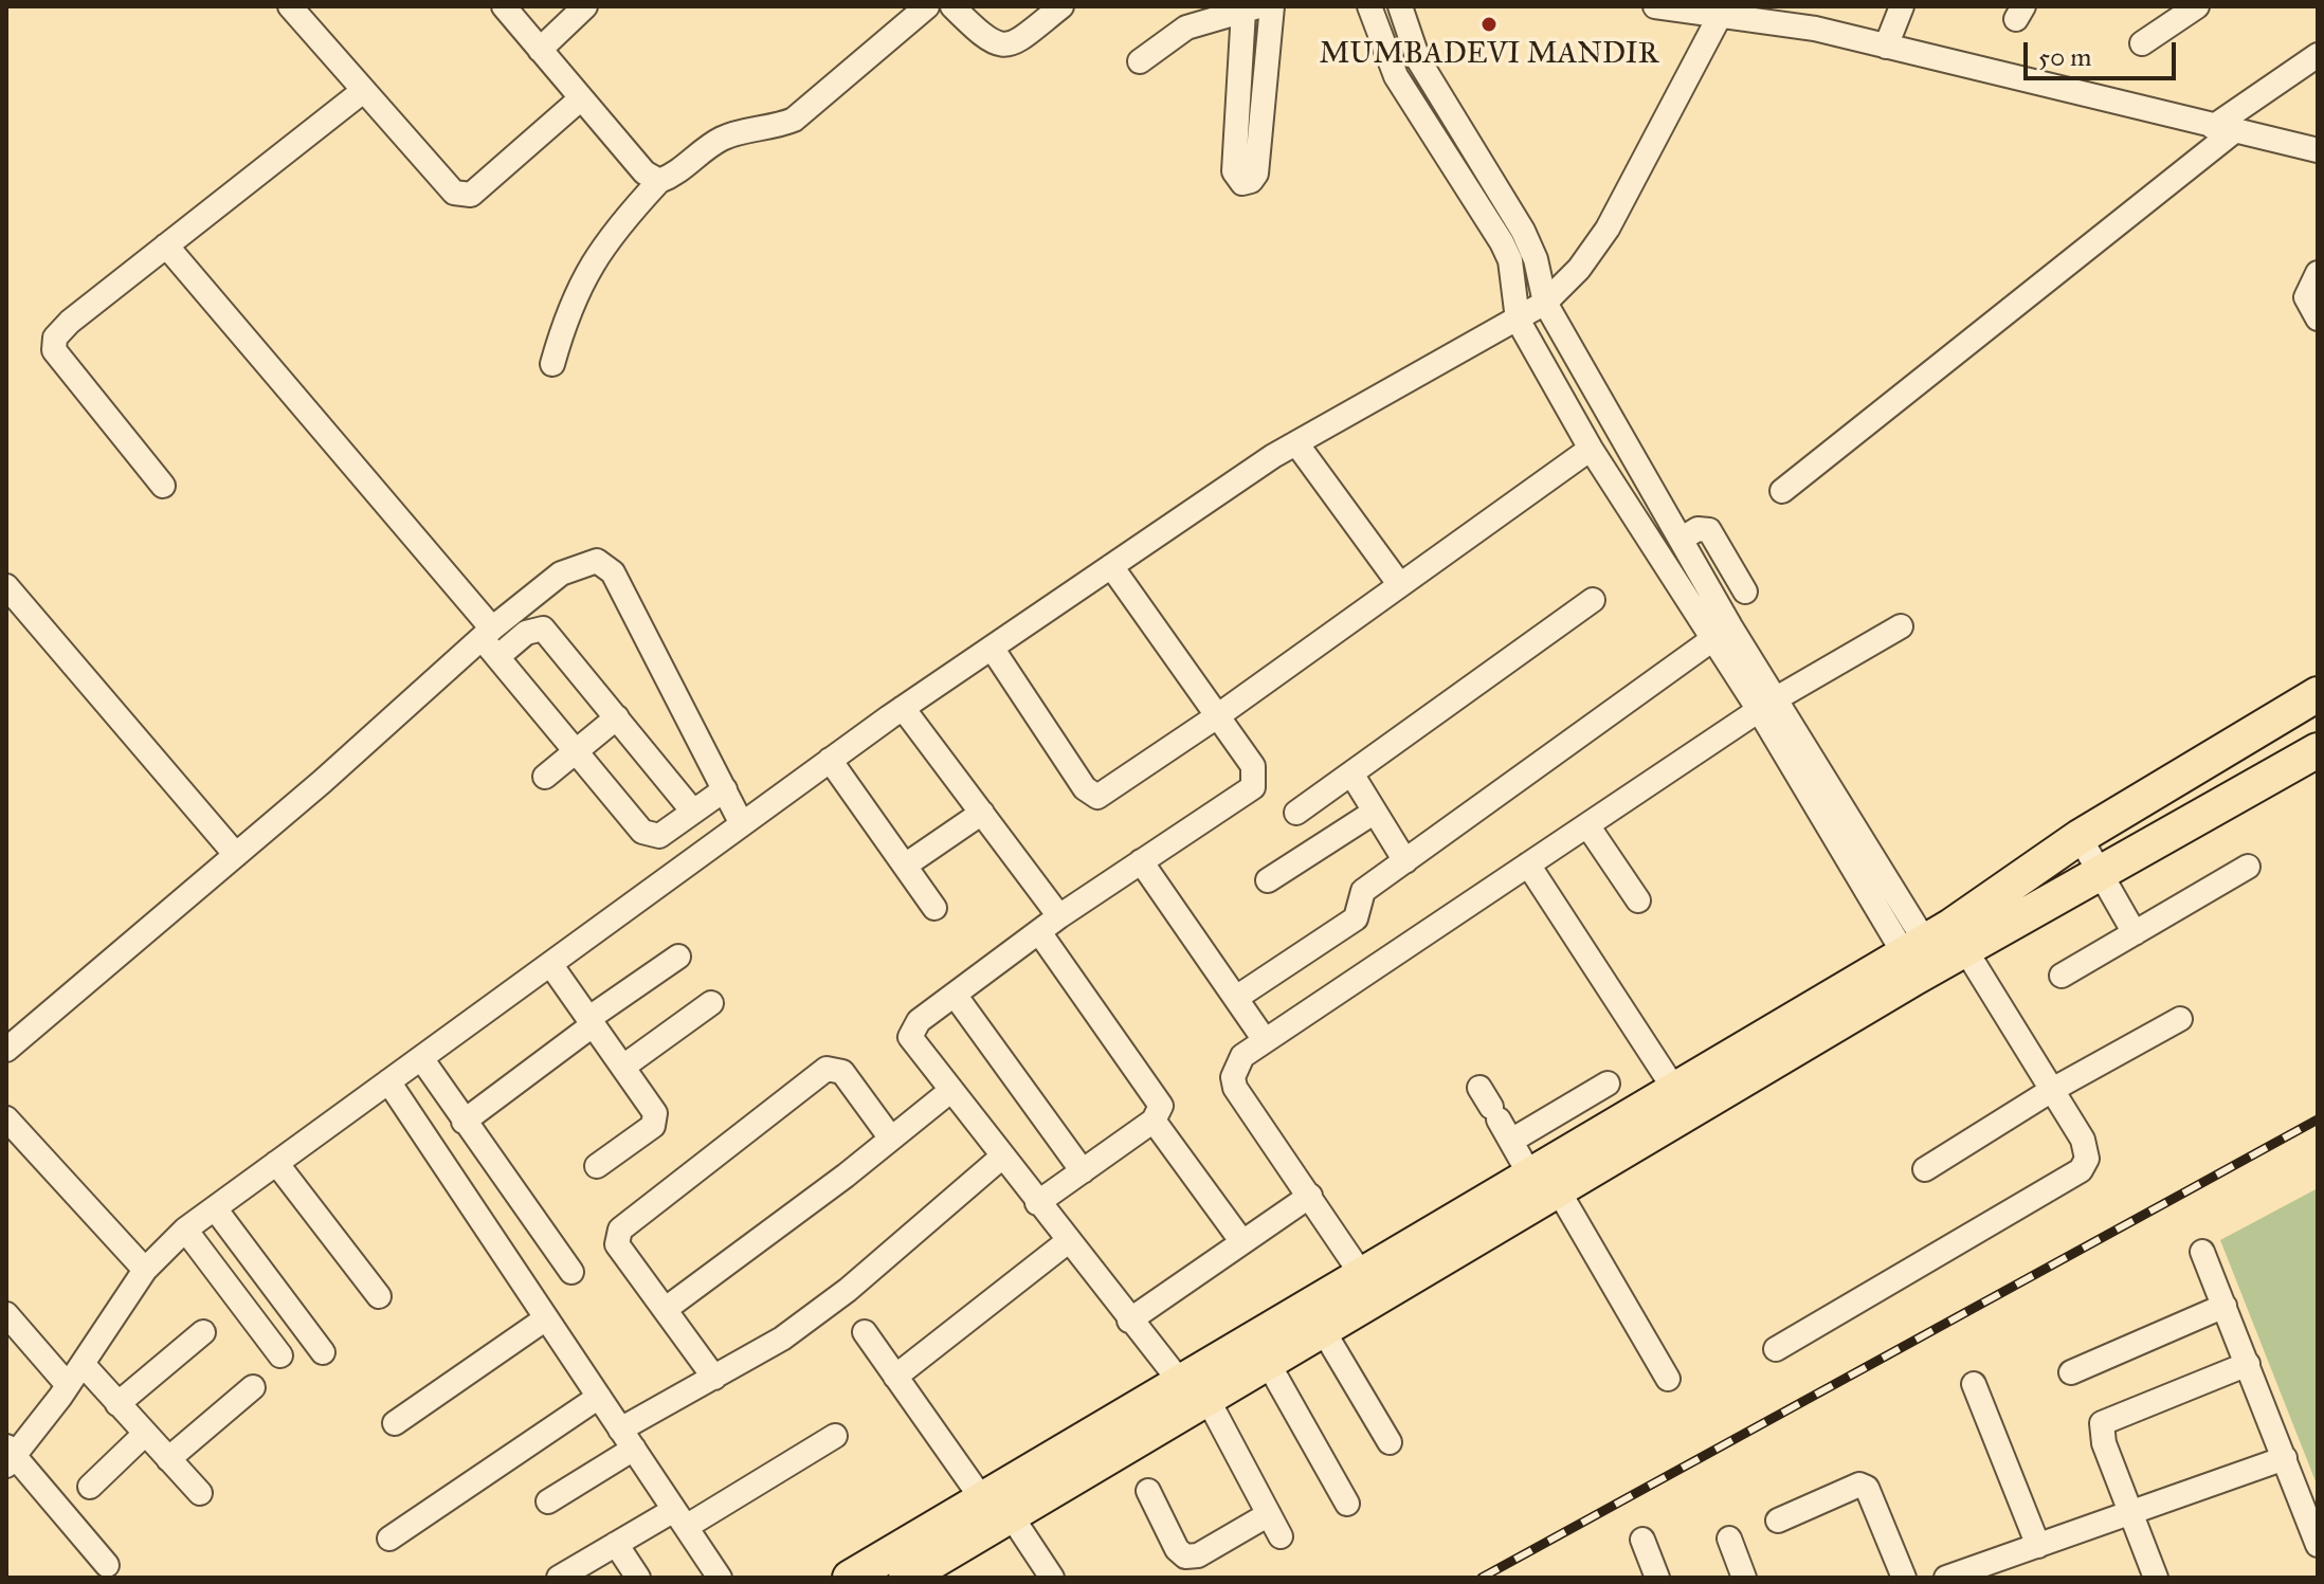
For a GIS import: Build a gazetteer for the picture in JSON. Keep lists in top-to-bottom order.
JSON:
{
  "places": ["MUMBADEVI MANDIR"],
  "scale_bar": "50 m"
}
